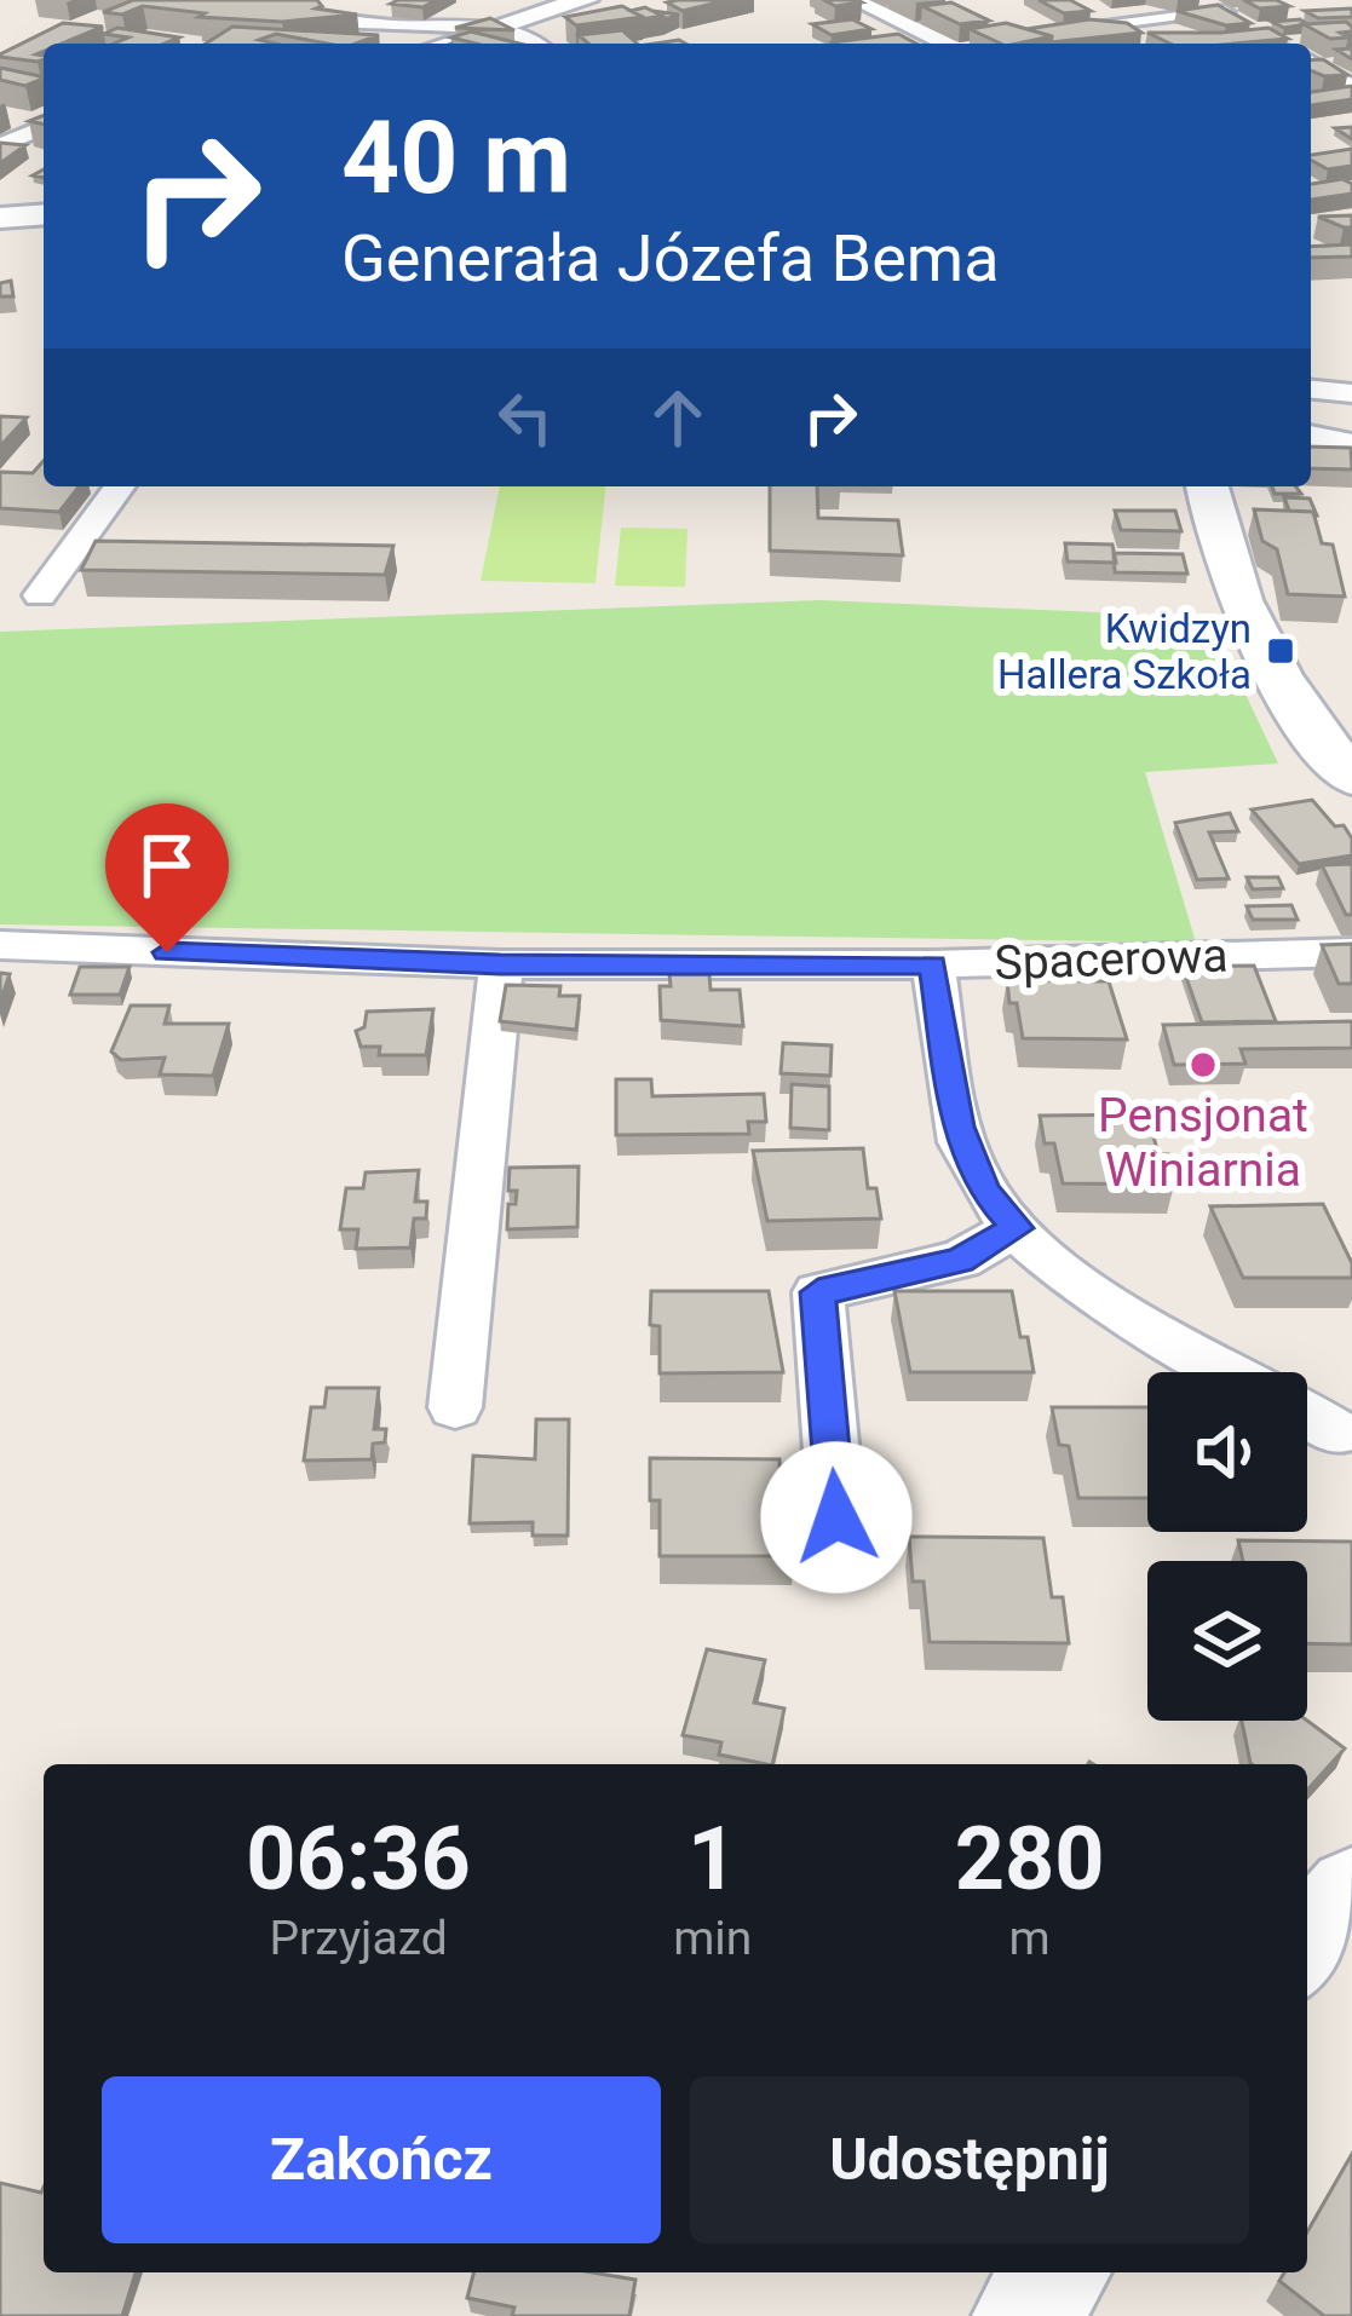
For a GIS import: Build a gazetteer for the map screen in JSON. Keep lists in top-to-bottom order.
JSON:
{
  "streets": {
    "street": ["Spacerowa"]
  },
  "places": {
    "transit": ["Kwidzyn Hallera Szkoła"],
    "other": ["Pensjonat Winiarnia"]
  },
  "page": {
    "turn": ["40 m", "Generała Józefa Bema"],
    "eta": [
      "06:36",
      "Przyjazd",
      "1",
      "min",
      "280",
      "m"
    ],
    "buttons": ["Zakończ", "Udostępnij"]
  }
}
